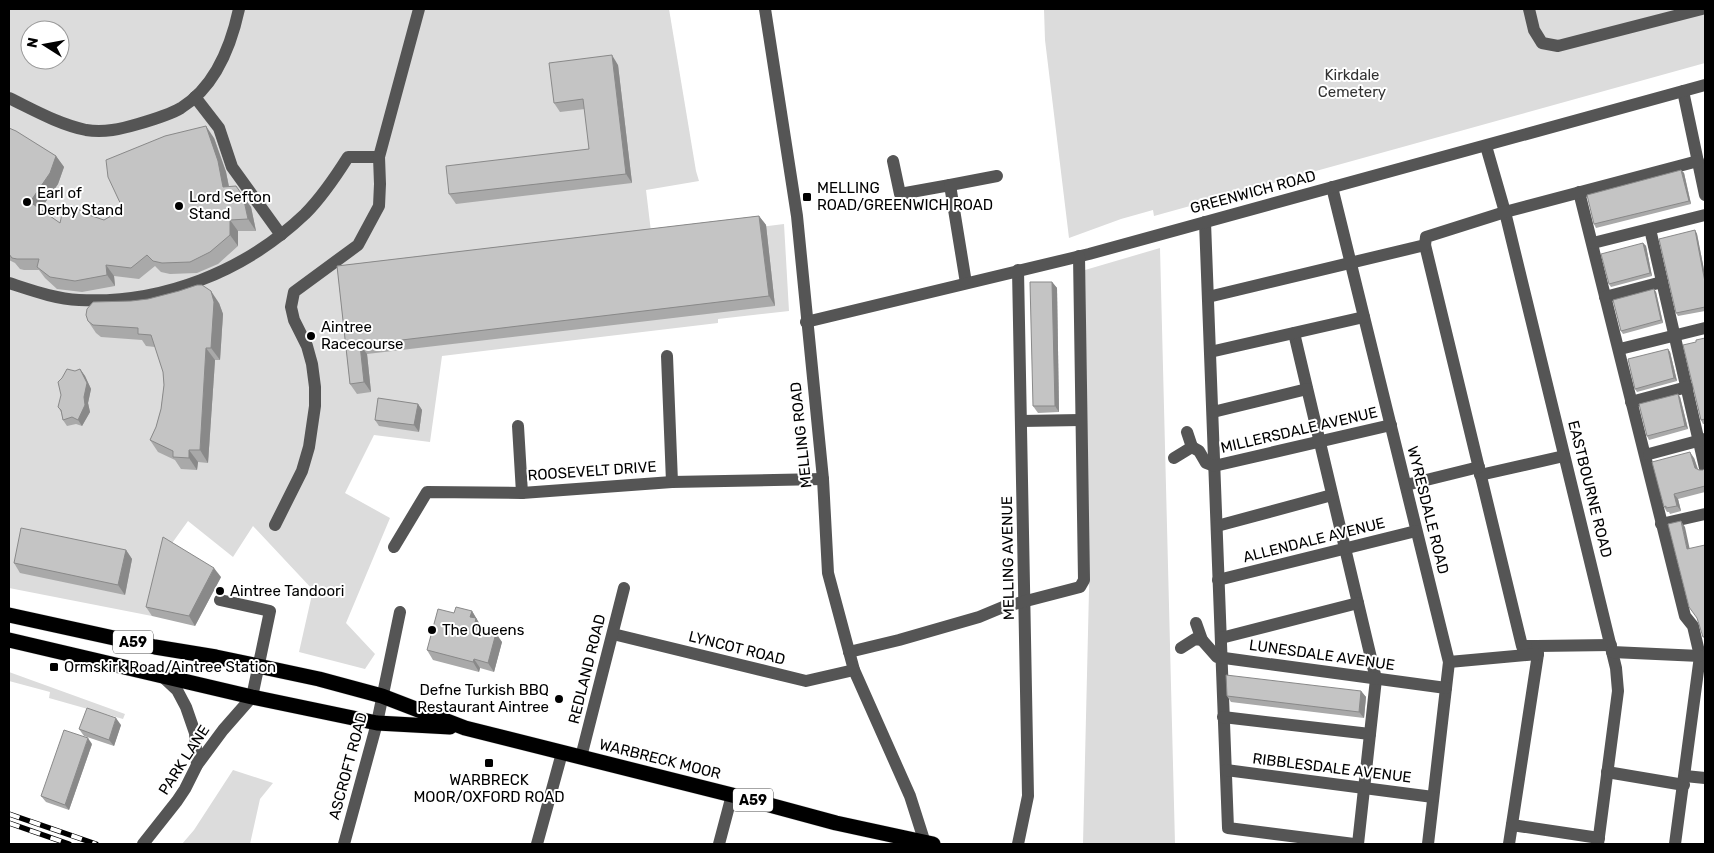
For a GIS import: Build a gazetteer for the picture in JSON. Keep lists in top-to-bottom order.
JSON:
{
  "streets": {
    "highway": ["A59", "WARBRECK MOOR"],
    "street": [
      "GREENWICH ROAD",
      "MILLERSDALE AVENUE",
      "MELLING ROAD",
      "ROOSEVELT DRIVE",
      "EASTBOURNE ROAD",
      "WYRESDALE ROAD",
      "ALLENDALE AVENUE",
      "MELLING AVENUE",
      "LYNCOT ROAD",
      "LUNESDALE AVENUE",
      "REDLAND ROAD",
      "PARK LANE",
      "ASCROFT ROAD",
      "RIBBLESDALE AVENUE"
    ]
  },
  "crossings": [
    ["GREENWICH ROAD", "MELLING ROAD"],
    ["GREENWICH ROAD", "EASTBOURNE ROAD"],
    ["GREENWICH ROAD", "WYRESDALE ROAD"],
    ["GREENWICH ROAD", "MELLING AVENUE"],
    ["MILLERSDALE AVENUE", "WYRESDALE ROAD"],
    ["MELLING ROAD", "ROOSEVELT DRIVE"],
    ["MELLING ROAD", "LYNCOT ROAD"],
    ["MELLING ROAD", "WARBRECK MOOR"],
    ["WYRESDALE ROAD", "ALLENDALE AVENUE"],
    ["WYRESDALE ROAD", "LUNESDALE AVENUE"],
    ["WYRESDALE ROAD", "RIBBLESDALE AVENUE"],
    ["A59", "WARBRECK MOOR"],
    ["A59", "PARK LANE"],
    ["LYNCOT ROAD", "REDLAND ROAD"],
    ["REDLAND ROAD", "WARBRECK MOOR"],
    ["WARBRECK MOOR", "PARK LANE"],
    ["WARBRECK MOOR", "ASCROFT ROAD"]
  ],
  "parks": ["Kirkdale Cemetery"],
  "places": {
    "transit": ["MELLING ROAD/GREENWICH ROAD", "Ormskirk Road/Aintree Station", "WARBRECK MOOR/OXFORD ROAD"],
    "other": [
      "Earl of Derby Stand",
      "Lord Sefton Stand",
      "Aintree Racecourse",
      "Aintree Tandoori",
      "The Queens",
      "Defne Turkish BBQ Restaurant Aintree"
    ]
  },
  "north": "left"
}
